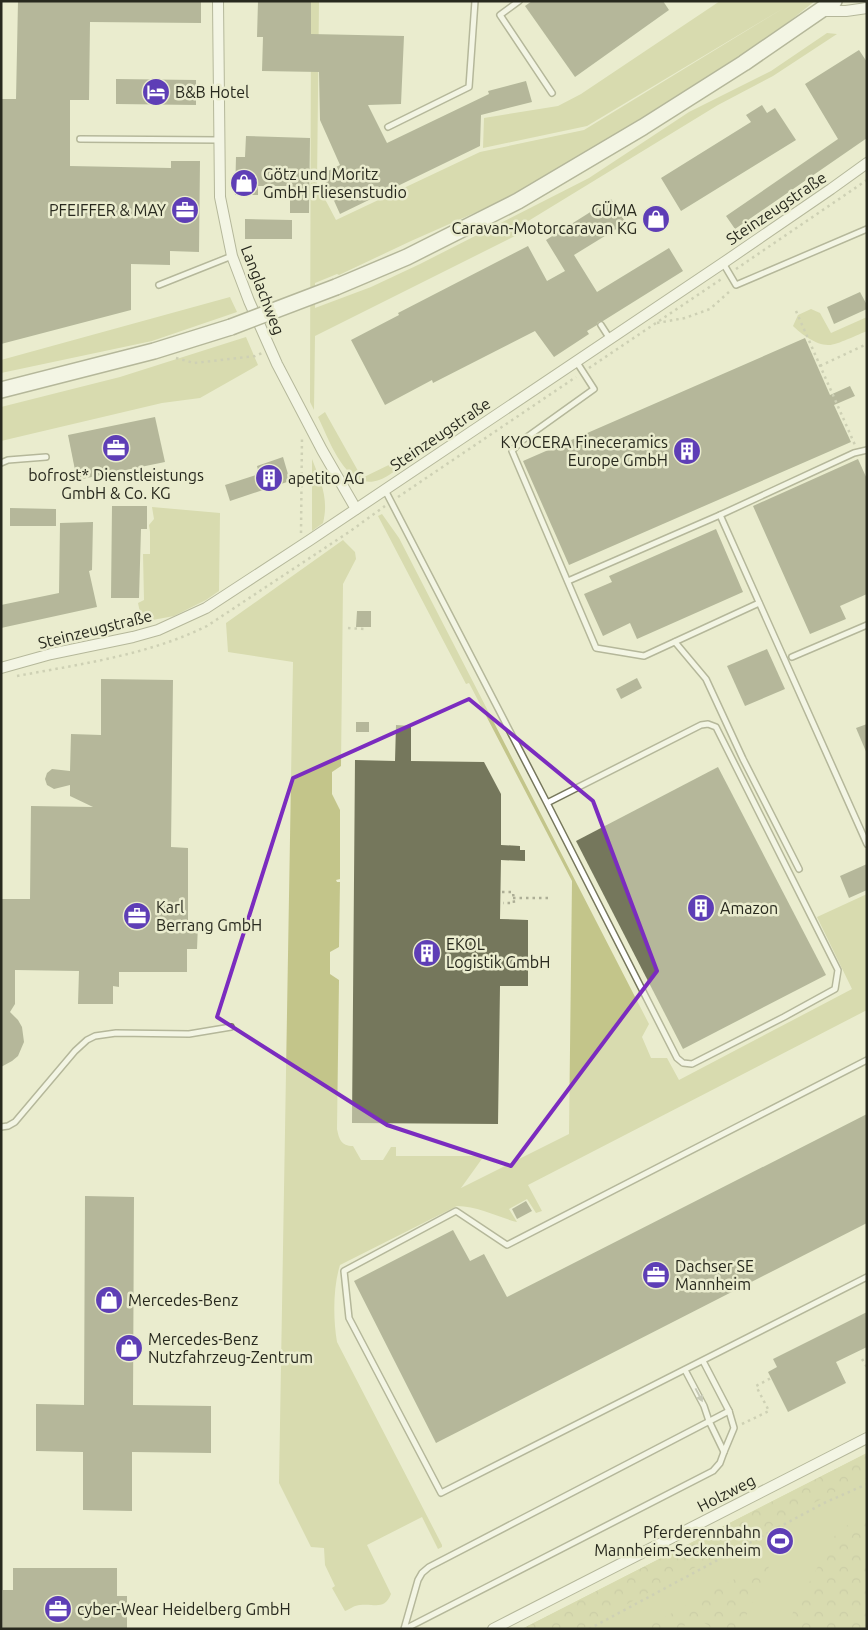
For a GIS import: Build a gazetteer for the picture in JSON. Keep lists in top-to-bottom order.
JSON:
{
  "streets": {
    "street": ["Steinzeugstraße", "Langlachweg", "Holzweg"]
  },
  "crossings": [
    ["Steinzeugstraße", "Langlachweg"]
  ],
  "places": {
    "hotel": ["B&B Hotel"],
    "shop": [
      "Götz und Moritz GmbH Fliesenstudio",
      "GÜMA Caravan-Motorcaravan KG",
      "Mercedes-Benz",
      "Mercedes-Benz Nutzfahrzeug-Zentrum"
    ],
    "office": [
      "PFEIFFER & MAY",
      "bofrost* Dienstleistungs GmbH & Co. KG",
      "Karl Berrang GmbH",
      "Dachser SE Mannheim",
      "cyber-Wear Heidelberg GmbH"
    ],
    "building": [
      "KYOCERA Fineceramics Europe GmbH",
      "apetito AG",
      "Amazon",
      "EKOL Logistik GmbH"
    ],
    "sports": ["Pferderennbahn Mannheim-Seckenheim"]
  }
}
